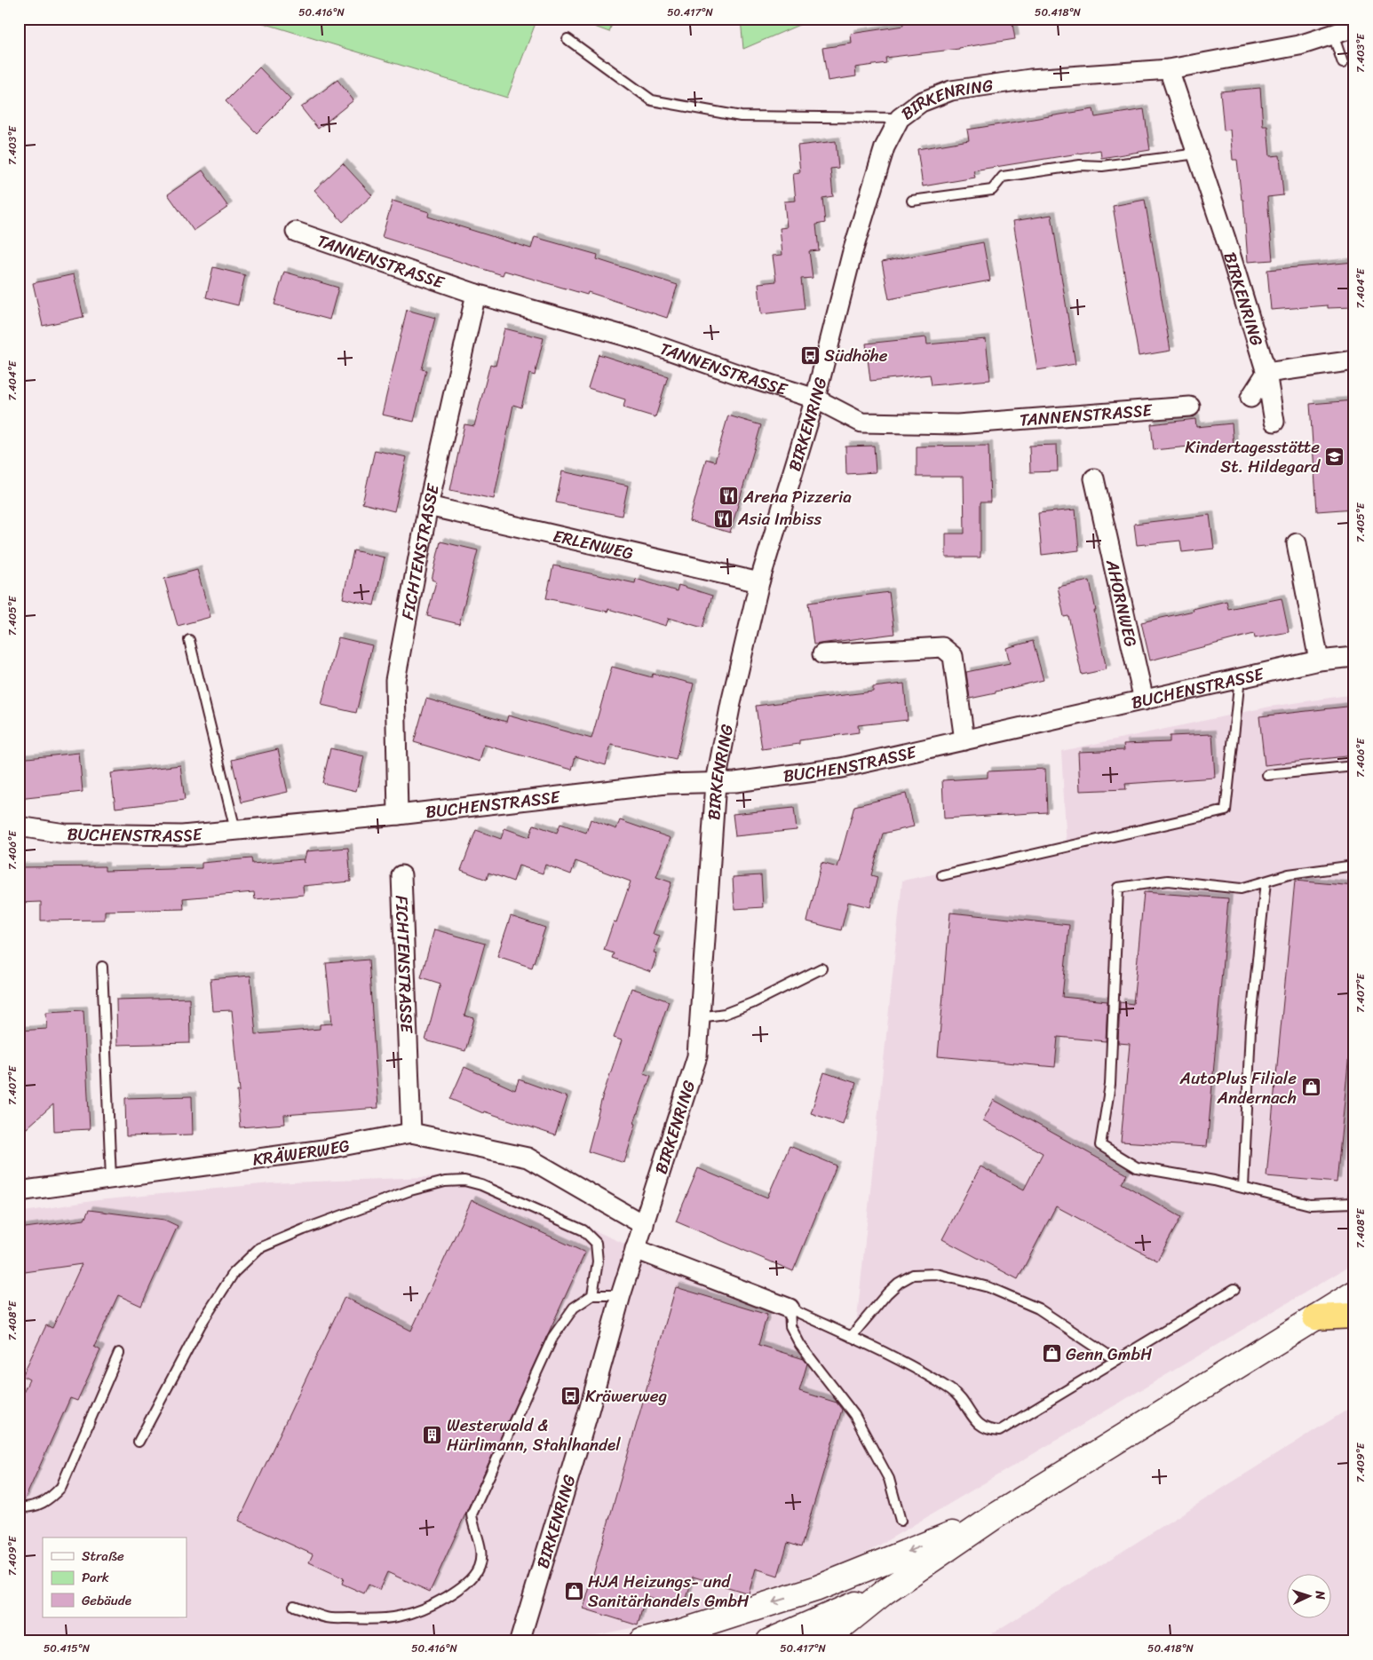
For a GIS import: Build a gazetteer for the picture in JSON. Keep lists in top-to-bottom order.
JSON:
{
  "streets": {
    "street": [
      "BIRKENRING",
      "TANNENSTRASSE",
      "ERLENWEG",
      "FICHTENSTRASSE",
      "AHORNWEG",
      "BUCHENSTRASSE",
      "KRÄWERWEG"
    ]
  },
  "crossings": [
    ["BIRKENRING", "TANNENSTRASSE"],
    ["BIRKENRING", "ERLENWEG"],
    ["BIRKENRING", "BUCHENSTRASSE"],
    ["BIRKENRING", "KRÄWERWEG"],
    ["TANNENSTRASSE", "FICHTENSTRASSE"],
    ["ERLENWEG", "FICHTENSTRASSE"],
    ["FICHTENSTRASSE", "BUCHENSTRASSE"],
    ["FICHTENSTRASSE", "KRÄWERWEG"],
    ["AHORNWEG", "BUCHENSTRASSE"]
  ],
  "places": {
    "bus stop": ["Südhöhe", "Kräwerweg"],
    "school or university": ["Kindertagesstätte St. Hildegard"],
    "restaurant": ["Arena Pizzeria", "Asia Imbiss"],
    "shop": ["AutoPlus Filiale Andernach", "Genn GmbH", "HJA Heizungs- und Sanitärhandels GmbH"],
    "building": ["Westerwald & Hürlimann, Stahlhandel"]
  },
  "legend": ["Straße", "Park", "Gebäude"],
  "north": "right",
  "coordinates": [
    "50.416°N",
    "50.417°N",
    "50.418°N",
    "7.403°E",
    "7.404°E",
    "7.405°E",
    "7.406°E",
    "7.407°E",
    "7.408°E",
    "7.409°E",
    "50.415°N"
  ]
}
